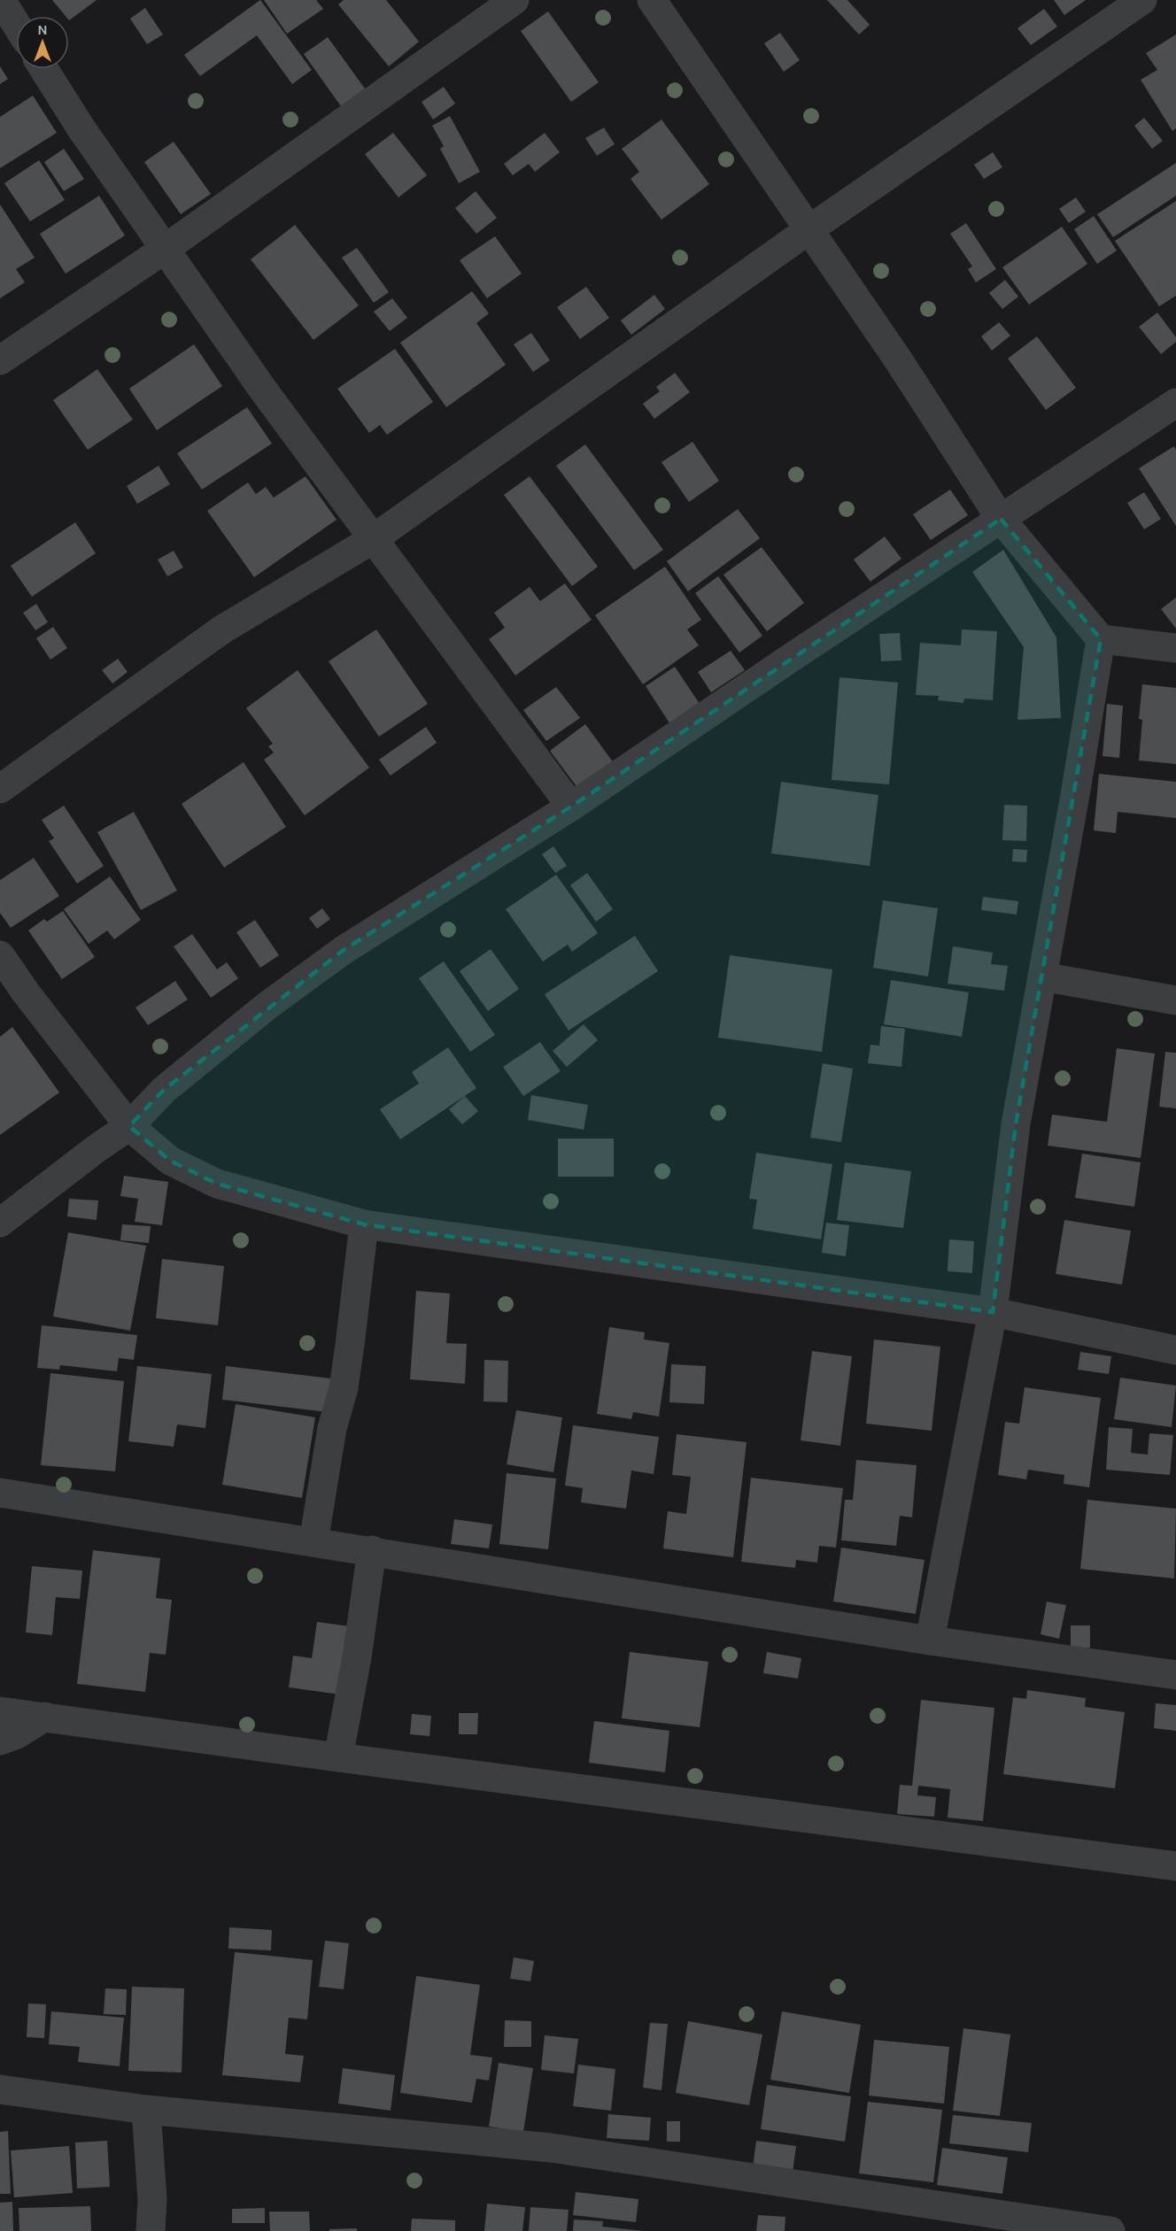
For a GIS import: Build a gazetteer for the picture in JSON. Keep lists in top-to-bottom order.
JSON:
{
  "north": "top"
}
